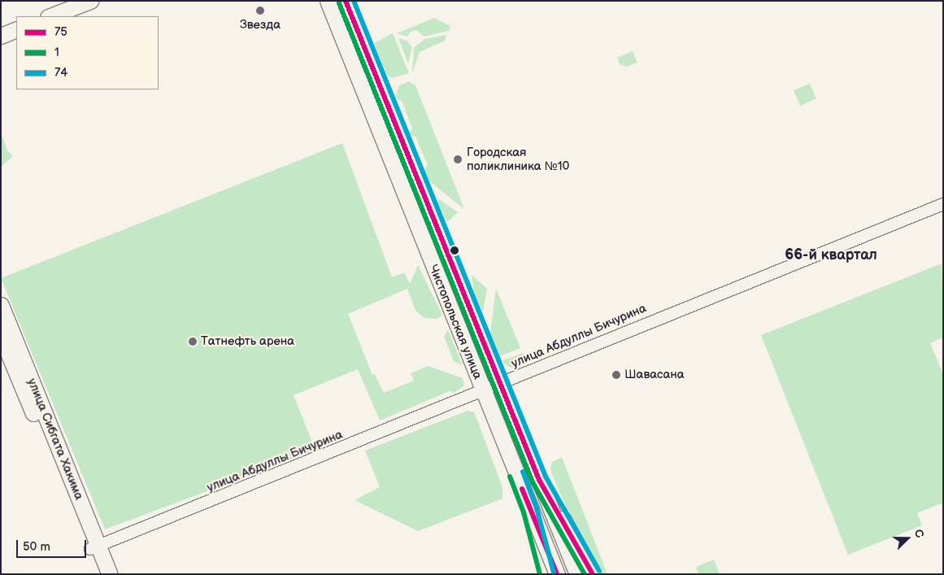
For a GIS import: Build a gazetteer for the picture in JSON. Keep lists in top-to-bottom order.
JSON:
{
  "streets": {
    "main road": ["Чистопольская улица", "улица Сибгата Хакима"],
    "street": ["улица Абдуллы Бичурина"]
  },
  "crossings": [
    ["Чистопольская улица", "улица Абдуллы Бичурина"],
    ["улица Абдуллы Бичурина", "улица Сибгата Хакима"]
  ],
  "districts": ["66-й квартал"],
  "places": [
    "Звезда",
    "Городская поликлиника №10",
    "Татнефть арена",
    "Шавасана"
  ],
  "lines": ["transit line 75", "transit line 74", "transit line 1"],
  "legend": ["75", "1", "74"],
  "scale_bar": "50 m",
  "north": "right"
}
